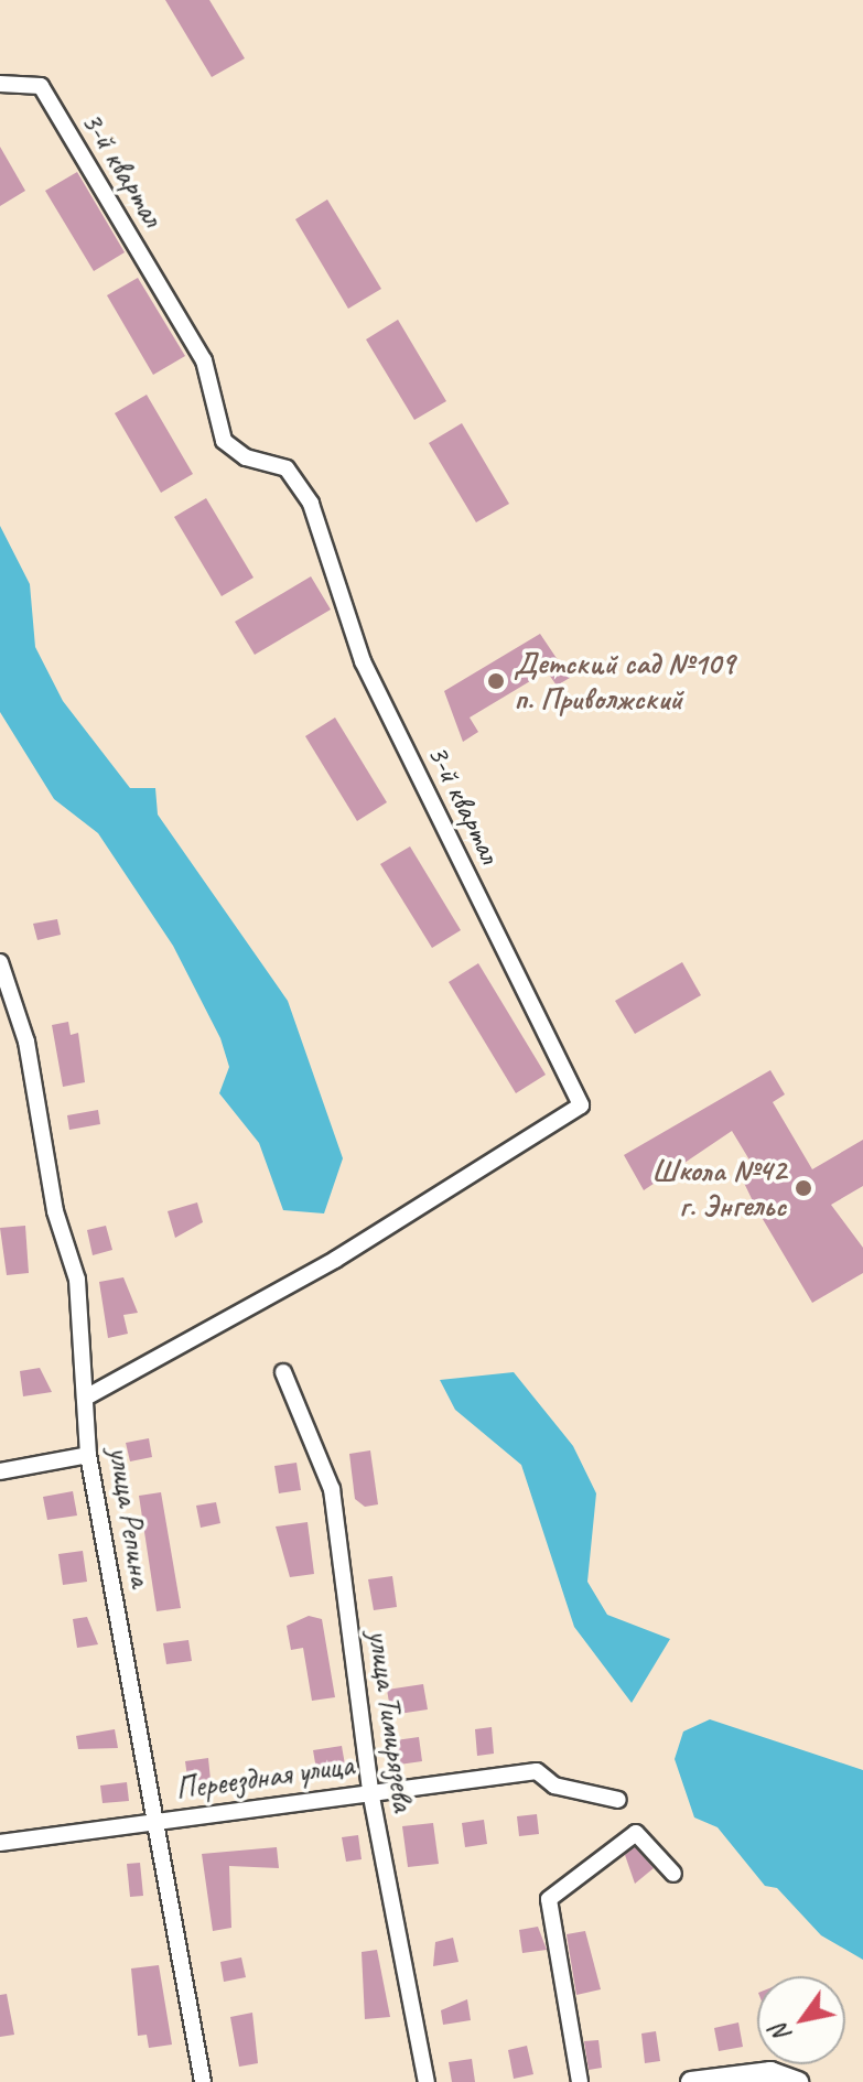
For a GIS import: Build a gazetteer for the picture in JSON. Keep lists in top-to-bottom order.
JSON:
{
  "streets": {
    "street": [
      "3-й квартал",
      "улица Репина",
      "улица Тимирязева",
      "Переездная улица"
    ]
  },
  "crossings": [
    ["3-й квартал", "улица Репина"],
    ["улица Репина", "Переездная улица"],
    ["улица Тимирязева", "Переездная улица"]
  ],
  "places": ["Детский сад №109 п. Приволжский", "Школа №42 г. Энгельс"],
  "north": "bottom left"
}
